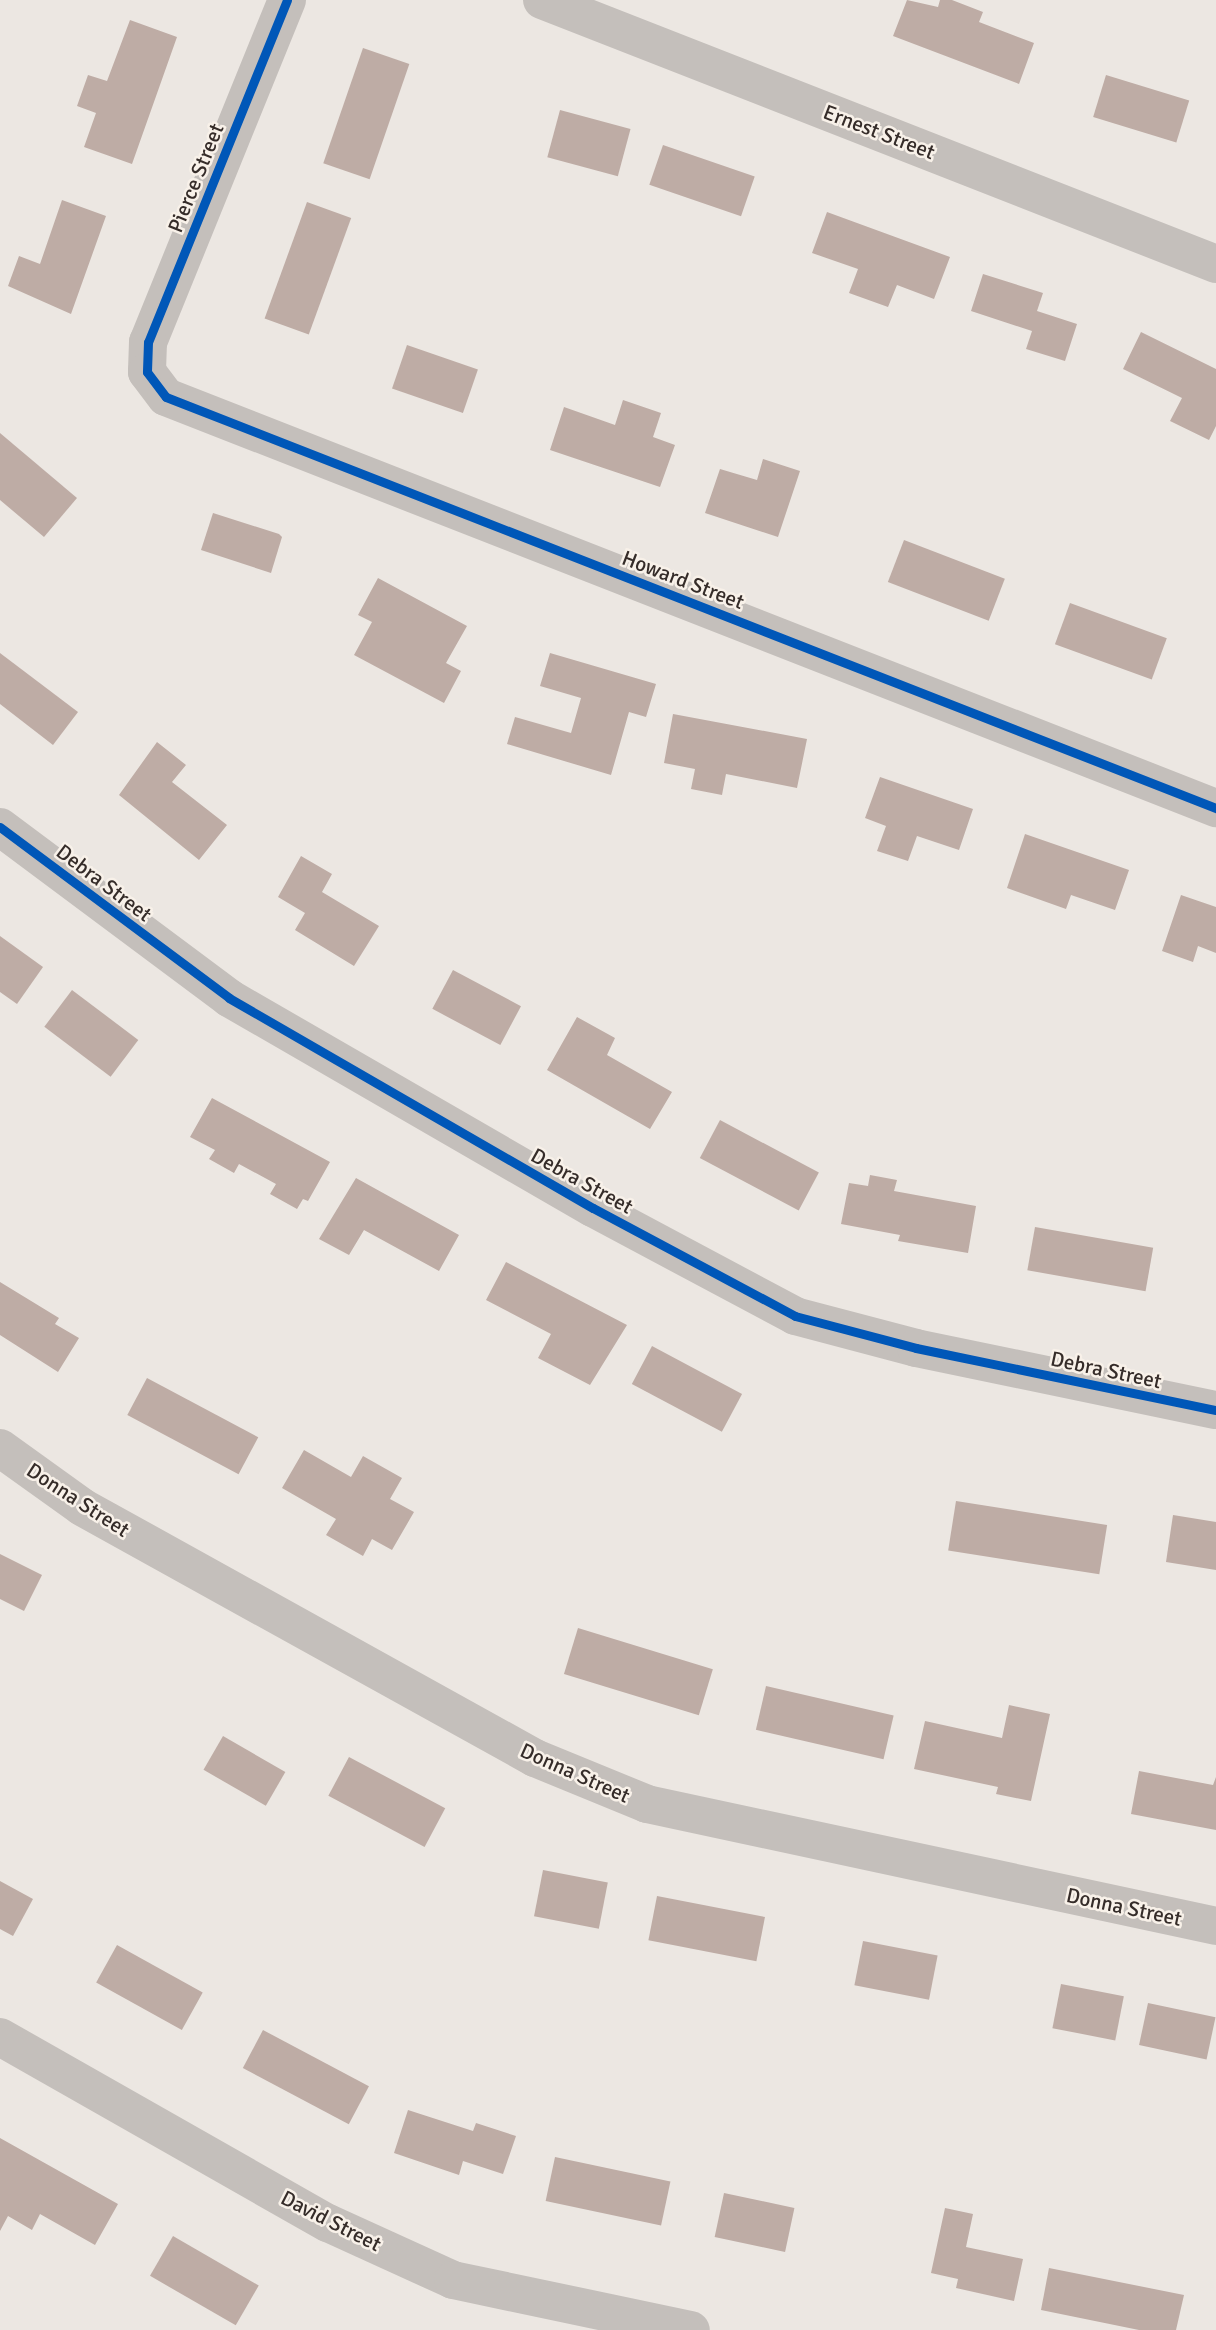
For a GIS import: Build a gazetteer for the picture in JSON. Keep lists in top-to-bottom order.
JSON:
{
  "streets": {
    "street": [
      "Ernest Street",
      "Pierce Street",
      "Howard Street",
      "Debra Street",
      "Donna Street",
      "David Street"
    ]
  },
  "crossings": [
    ["Pierce Street", "Howard Street"]
  ]
}
